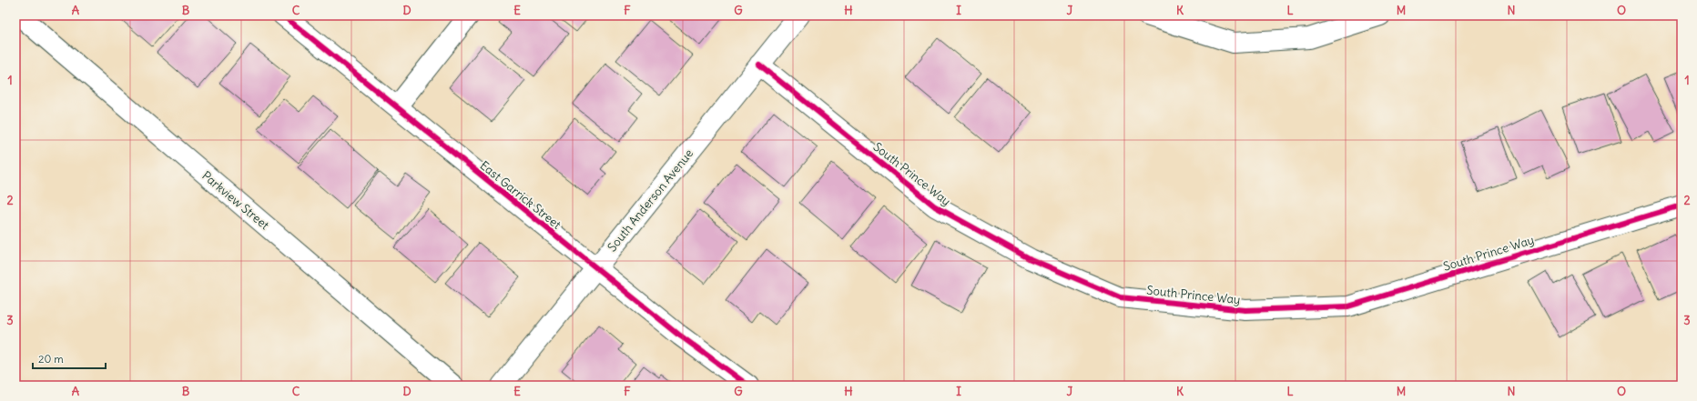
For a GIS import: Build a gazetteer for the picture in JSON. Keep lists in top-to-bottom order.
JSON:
{
  "streets": {
    "street": [
      "South Prince Way",
      "East Garrick Street",
      "Parkview Street",
      "South Anderson Avenue"
    ]
  },
  "crossings": [
    ["South Prince Way", "South Anderson Avenue"],
    ["East Garrick Street", "South Anderson Avenue"]
  ],
  "scale_bar": "20 m",
  "grid": {
    "columns": [
      "A",
      "B",
      "C",
      "D",
      "E",
      "F",
      "G",
      "H",
      "I",
      "J",
      "K",
      "L",
      "M",
      "N",
      "O"
    ],
    "rows": ["1", "2", "3"]
  }
}
